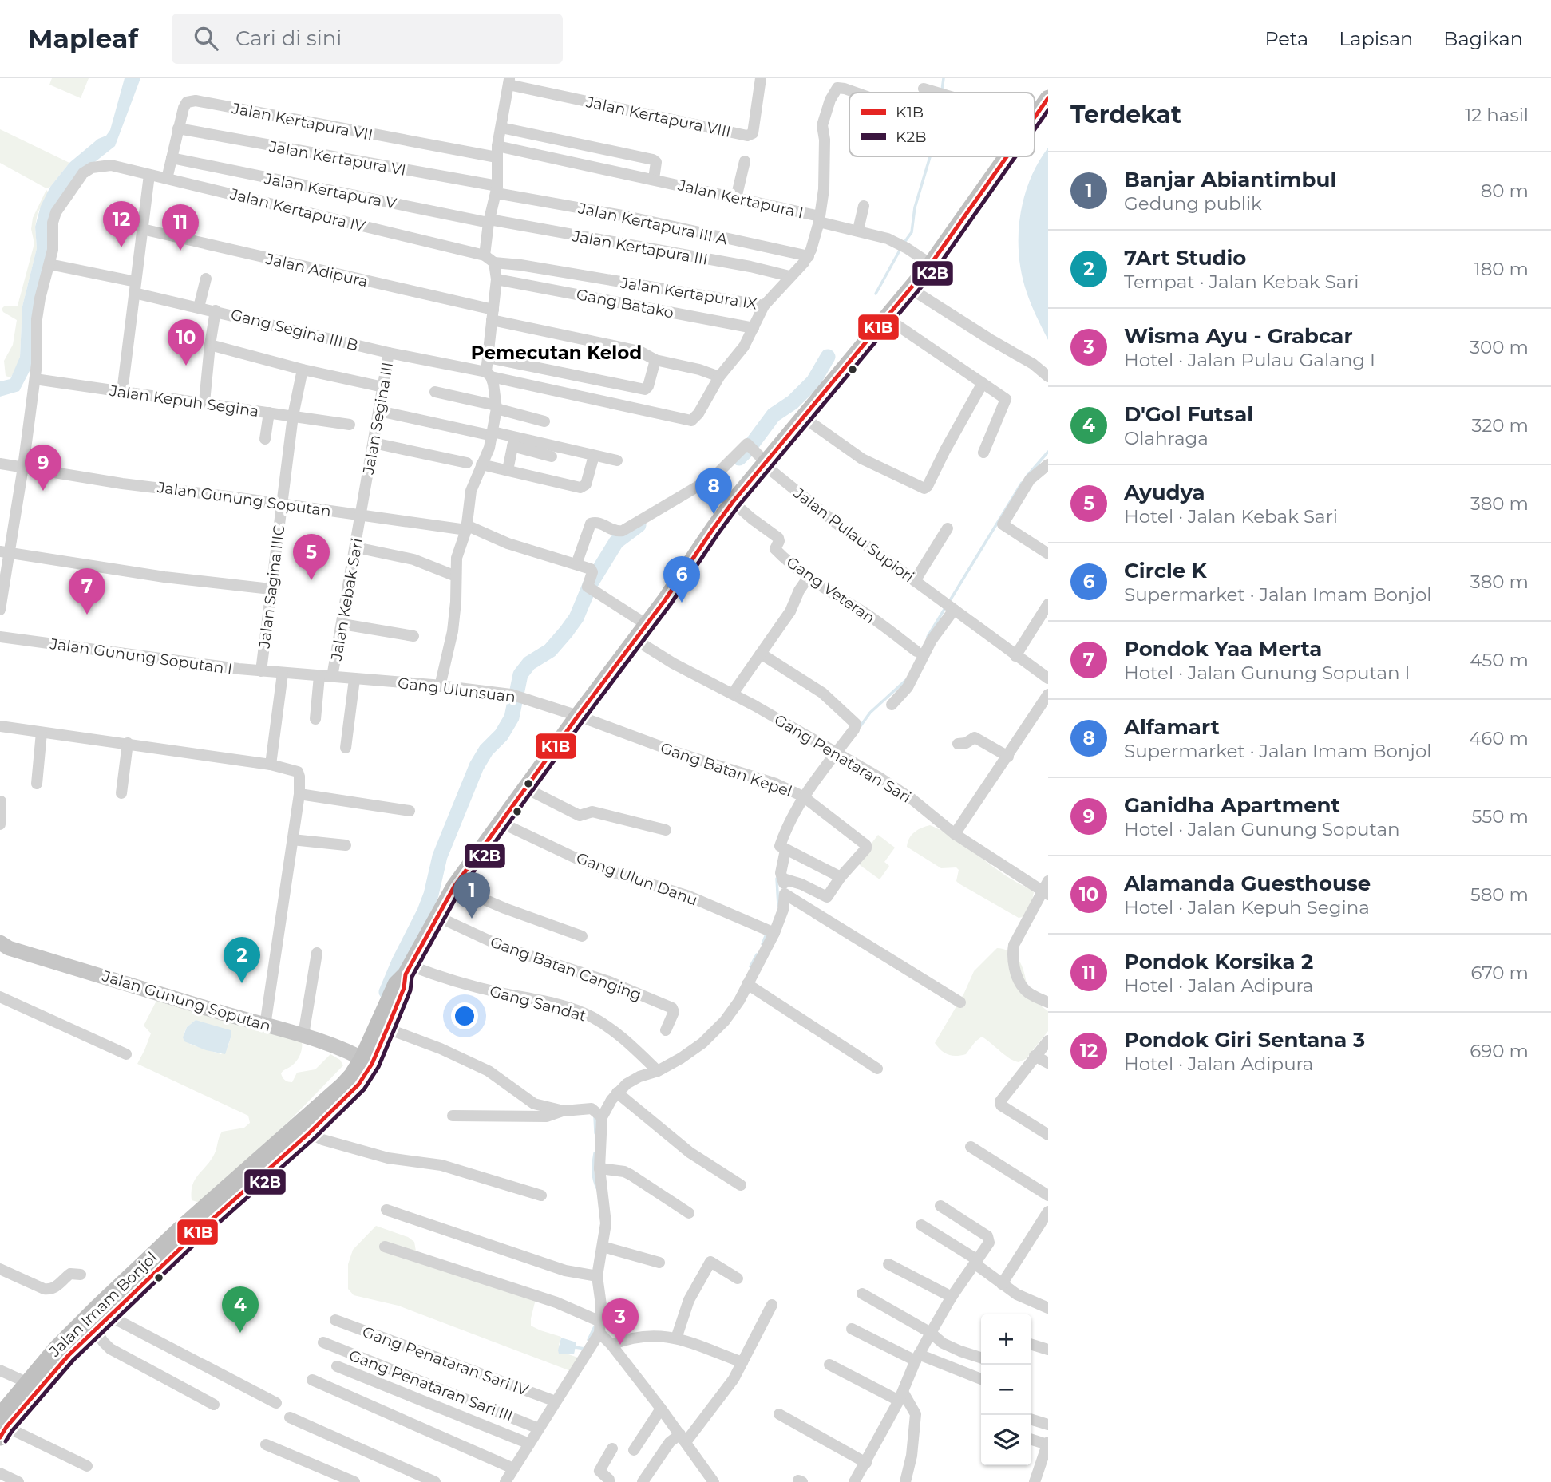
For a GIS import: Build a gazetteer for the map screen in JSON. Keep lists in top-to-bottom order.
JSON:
{
  "streets": {
    "highway": ["Jalan Imam Bonjol"],
    "main road": ["Jalan Gunung Soputan"],
    "street": [
      "Jalan Kertapura VIII",
      "Jalan Kertapura VII",
      "Jalan Kertapura VI",
      "Jalan Kertapura V",
      "Jalan Kertapura I",
      "Jalan Kertapura IV",
      "Jalan Kertapura III A",
      "Jalan Kertapura III",
      "Jalan Adipura",
      "Jalan Kertapura IX",
      "Gang Batako",
      "Gang Segina III B",
      "Jalan Kepuh Segina",
      "Jalan Segina III",
      "Jalan Pulau Supiori",
      "Jalan Sagina IIIC",
      "Gang Veteran",
      "Jalan Kebak Sari",
      "Jalan Gunung Soputan I",
      "Gang Ulunsuan",
      "Gang Penataran Sari",
      "Gang Batan Kepel",
      "Gang Ulun Danu",
      "Gang Batan Canging",
      "Gang Sandat",
      "Gang Penataran Sari IV",
      "Gang Penataran Sari III"
    ]
  },
  "crossings": [
    ["Jalan Kertapura VII", "Jalan Kertapura VI"],
    ["Jalan Kertapura VII", "Jalan Kertapura V"],
    ["Jalan Kertapura VII", "Jalan Kertapura I"],
    ["Jalan Kertapura VII", "Jalan Kertapura IV"],
    ["Jalan Kertapura VI", "Jalan Kertapura III A"],
    ["Jalan Kertapura V", "Jalan Kertapura III"],
    ["Jalan Kertapura IV", "Jalan Kertapura IX"],
    ["Jalan Kertapura IV", "Gang Segina III B"],
    ["Jalan Adipura", "Jalan Kertapura IX"],
    ["Jalan Kertapura IX", "Gang Batako"],
    ["Jalan Kertapura IX", "Jalan Segina III"],
    ["Gang Segina III B", "Jalan Segina III"],
    ["Jalan Kepuh Segina", "Jalan Sagina IIIC"],
    ["Jalan Segina III", "Jalan Gunung Soputan"],
    ["Jalan Segina III", "Jalan Kebak Sari"],
    ["Jalan Gunung Soputan", "Jalan Pulau Supiori"],
    ["Jalan Gunung Soputan", "Jalan Sagina IIIC"],
    ["Jalan Gunung Soputan", "Jalan Kebak Sari"],
    ["Jalan Gunung Soputan", "Jalan Imam Bonjol"],
    ["Jalan Pulau Supiori", "Jalan Imam Bonjol"],
    ["Jalan Sagina IIIC", "Jalan Gunung Soputan I"],
    ["Gang Veteran", "Jalan Imam Bonjol"],
    ["Jalan Kebak Sari", "Jalan Gunung Soputan I"],
    ["Jalan Kebak Sari", "Gang Ulunsuan"],
    ["Gang Ulunsuan", "Gang Batan Kepel"],
    ["Gang Ulunsuan", "Jalan Imam Bonjol"],
    ["Gang Penataran Sari", "Jalan Imam Bonjol"],
    ["Gang Batan Kepel", "Jalan Imam Bonjol"],
    ["Gang Ulun Danu", "Jalan Imam Bonjol"],
    ["Gang Batan Canging", "Jalan Imam Bonjol"],
    ["Gang Sandat", "Jalan Imam Bonjol"]
  ],
  "districts": ["Pemecutan Kelod"],
  "lines": ["transit line K1B", "transit line K2B"],
  "legend": ["K1B", "K2B"],
  "page": {
    "header": "Mapleaf",
    "search": "Cari di sini",
    "nav": ["Peta", "Lapisan", "Bagikan"],
    "heading": ["Terdekat", "12 hasil"],
    "list": [
      {
        "mark": "1",
        "name": "Banjar Abiantimbul",
        "note": "Gedung publik",
        "value": "80 m"
      },
      {
        "mark": "2",
        "name": "7Art Studio",
        "note": "Tempat · Jalan Kebak Sari",
        "value": "180 m"
      },
      {
        "mark": "3",
        "name": "Wisma Ayu - Grabcar",
        "note": "Hotel · Jalan Pulau Galang I",
        "value": "300 m"
      },
      {
        "mark": "4",
        "name": "D'Gol Futsal",
        "note": "Olahraga",
        "value": "320 m"
      },
      {
        "mark": "5",
        "name": "Ayudya",
        "note": "Hotel · Jalan Kebak Sari",
        "value": "380 m"
      },
      {
        "mark": "6",
        "name": "Circle K",
        "note": "Supermarket · Jalan Imam Bonjol",
        "value": "380 m"
      },
      {
        "mark": "7",
        "name": "Pondok Yaa Merta",
        "note": "Hotel · Jalan Gunung Soputan I",
        "value": "450 m"
      },
      {
        "mark": "8",
        "name": "Alfamart",
        "note": "Supermarket · Jalan Imam Bonjol",
        "value": "460 m"
      },
      {
        "mark": "9",
        "name": "Ganidha Apartment",
        "note": "Hotel · Jalan Gunung Soputan",
        "value": "550 m"
      },
      {
        "mark": "10",
        "name": "Alamanda Guesthouse",
        "note": "Hotel · Jalan Kepuh Segina",
        "value": "580 m"
      },
      {
        "mark": "11",
        "name": "Pondok Korsika 2",
        "note": "Hotel · Jalan Adipura",
        "value": "670 m"
      },
      {
        "mark": "12",
        "name": "Pondok Giri Sentana 3",
        "note": "Hotel · Jalan Adipura",
        "value": "690 m"
      }
    ],
    "pins": [
      "12",
      "11",
      "10",
      "9",
      "8",
      "5",
      "6",
      "7",
      "1",
      "2",
      "4",
      "3"
    ],
    "map_buttons": ["+", "−"]
  }
}
